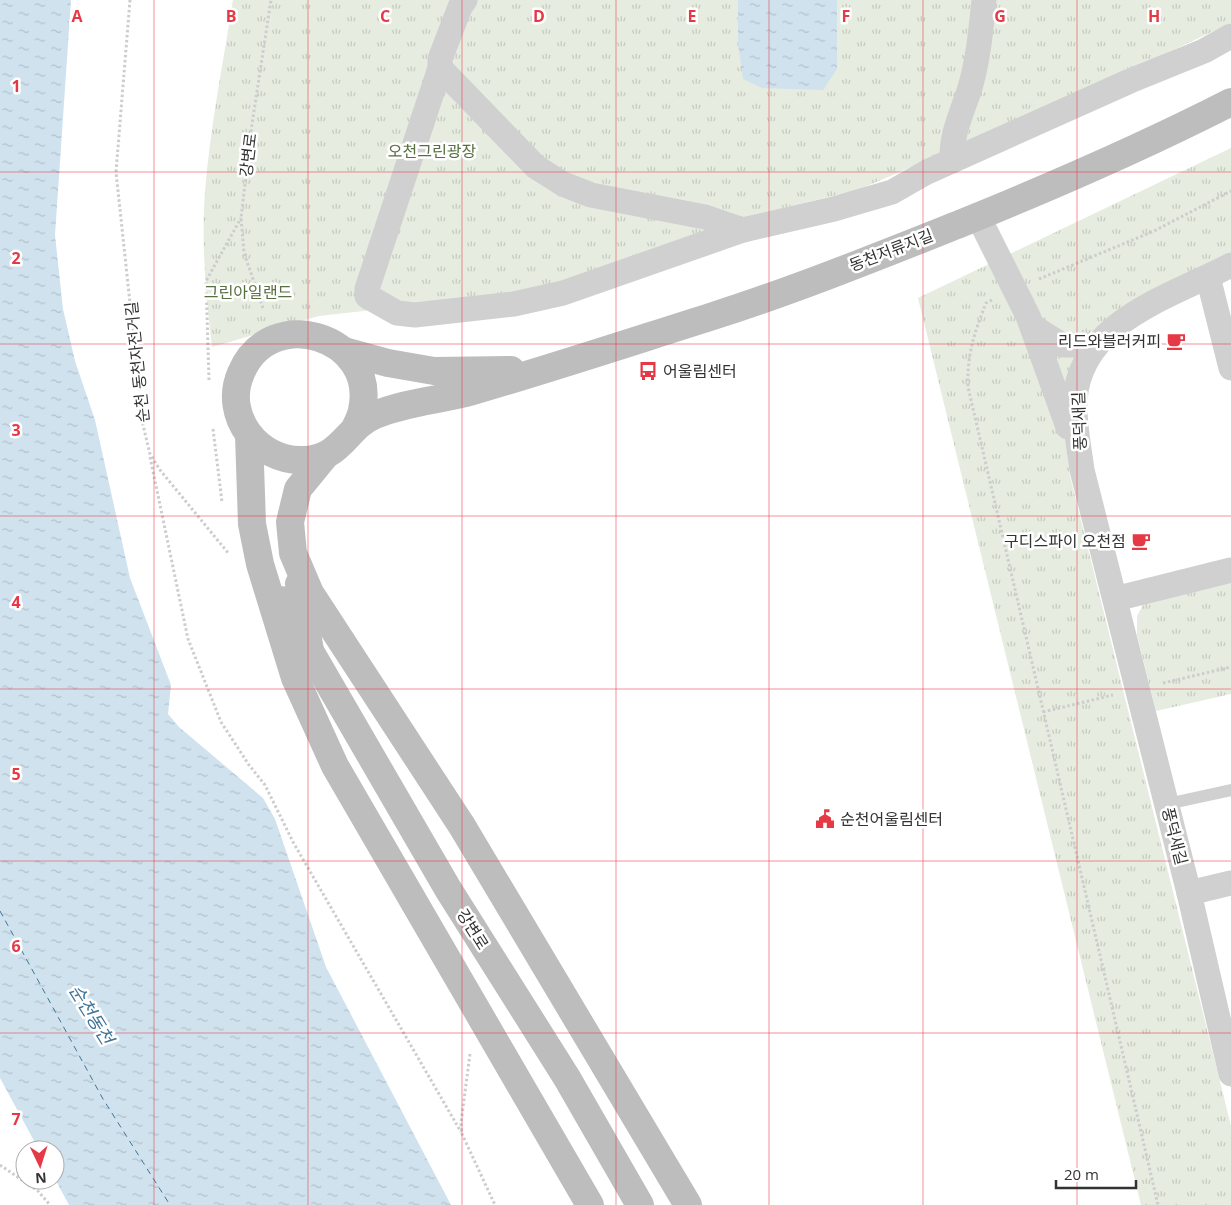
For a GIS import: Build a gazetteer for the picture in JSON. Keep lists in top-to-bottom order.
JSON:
{
  "streets": {
    "main road": ["강변로", "동천저류지길"],
    "street": ["풍덕새길"],
    "path": ["순천 동천자전거길"]
  },
  "crossings": [
    ["강변로", "순천 동천자전거길"]
  ],
  "water": ["순천동천"],
  "parks": ["오천그린광장", "그린아일랜드"],
  "places": {
    "cafe": ["리드와블러커피", "구디스파이 오천점"],
    "bus stop": ["어울림센터"],
    "public building": ["순천어울림센터"]
  },
  "scale_bar": "20 m",
  "north": "bottom",
  "grid": {
    "columns": [
      "A",
      "B",
      "C",
      "D",
      "E",
      "F",
      "G",
      "H"
    ],
    "rows": [
      "1",
      "2",
      "3",
      "4",
      "5",
      "6",
      "7"
    ]
  }
}
